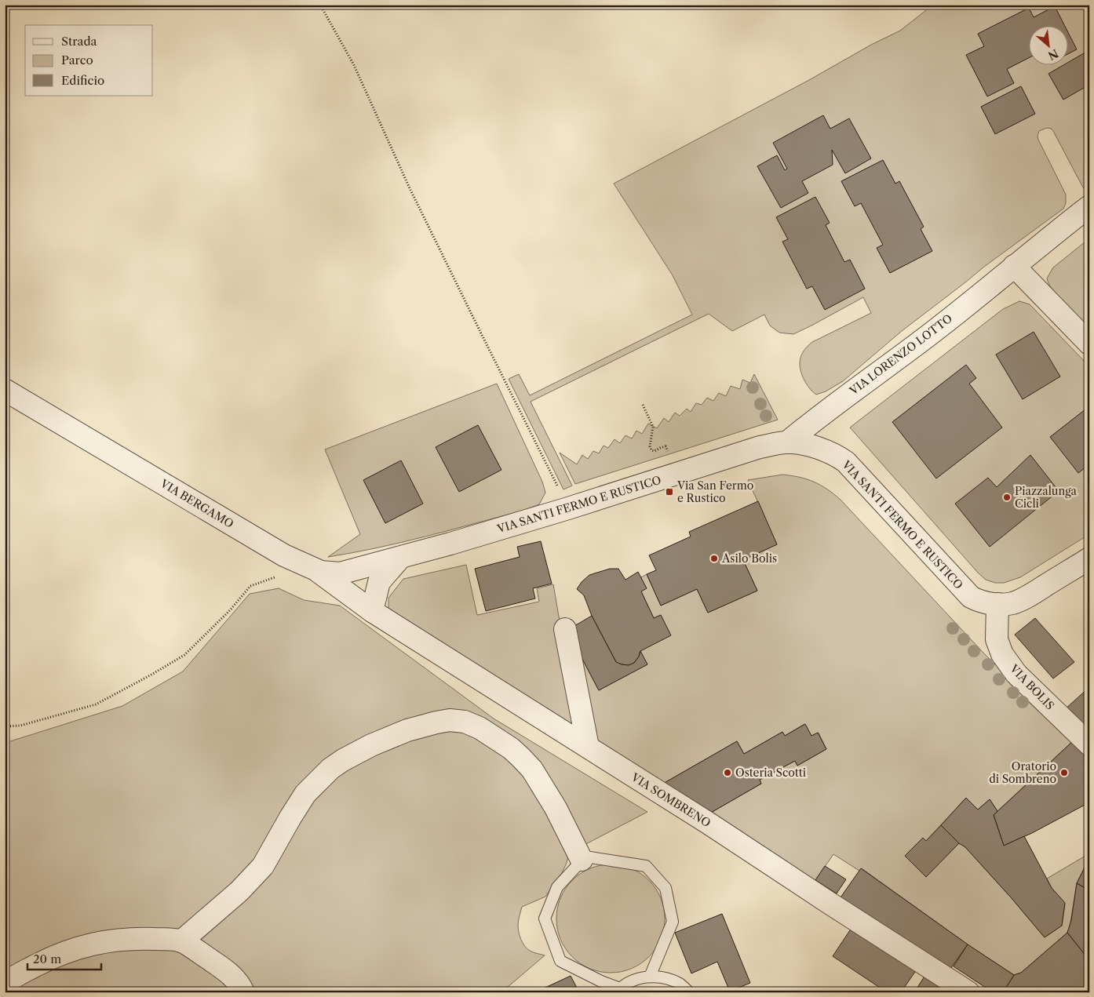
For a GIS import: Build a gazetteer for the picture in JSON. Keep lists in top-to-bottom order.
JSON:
{
  "streets": {
    "street": [
      "VIA LORENZO LOTTO",
      "VIA BERGAMO",
      "VIA SANTI FERMO E RUSTICO",
      "VIA BOLIS",
      "VIA SOMBRENO"
    ]
  },
  "crossings": [
    ["VIA LORENZO LOTTO", "VIA SANTI FERMO E RUSTICO"],
    ["VIA BERGAMO", "VIA SANTI FERMO E RUSTICO"],
    ["VIA BERGAMO", "VIA SOMBRENO"],
    ["VIA SANTI FERMO E RUSTICO", "VIA BOLIS"]
  ],
  "places": {
    "transit": ["Via San Fermo e Rustico"],
    "other": [
      "Piazzalunga Cicli",
      "Asilo Bolis",
      "Osteria Scotti",
      "Oratorio di Sombreno"
    ]
  },
  "legend": ["Strada", "Parco", "Edificio"],
  "scale_bar": "20 m",
  "north": "bottom right"
}
